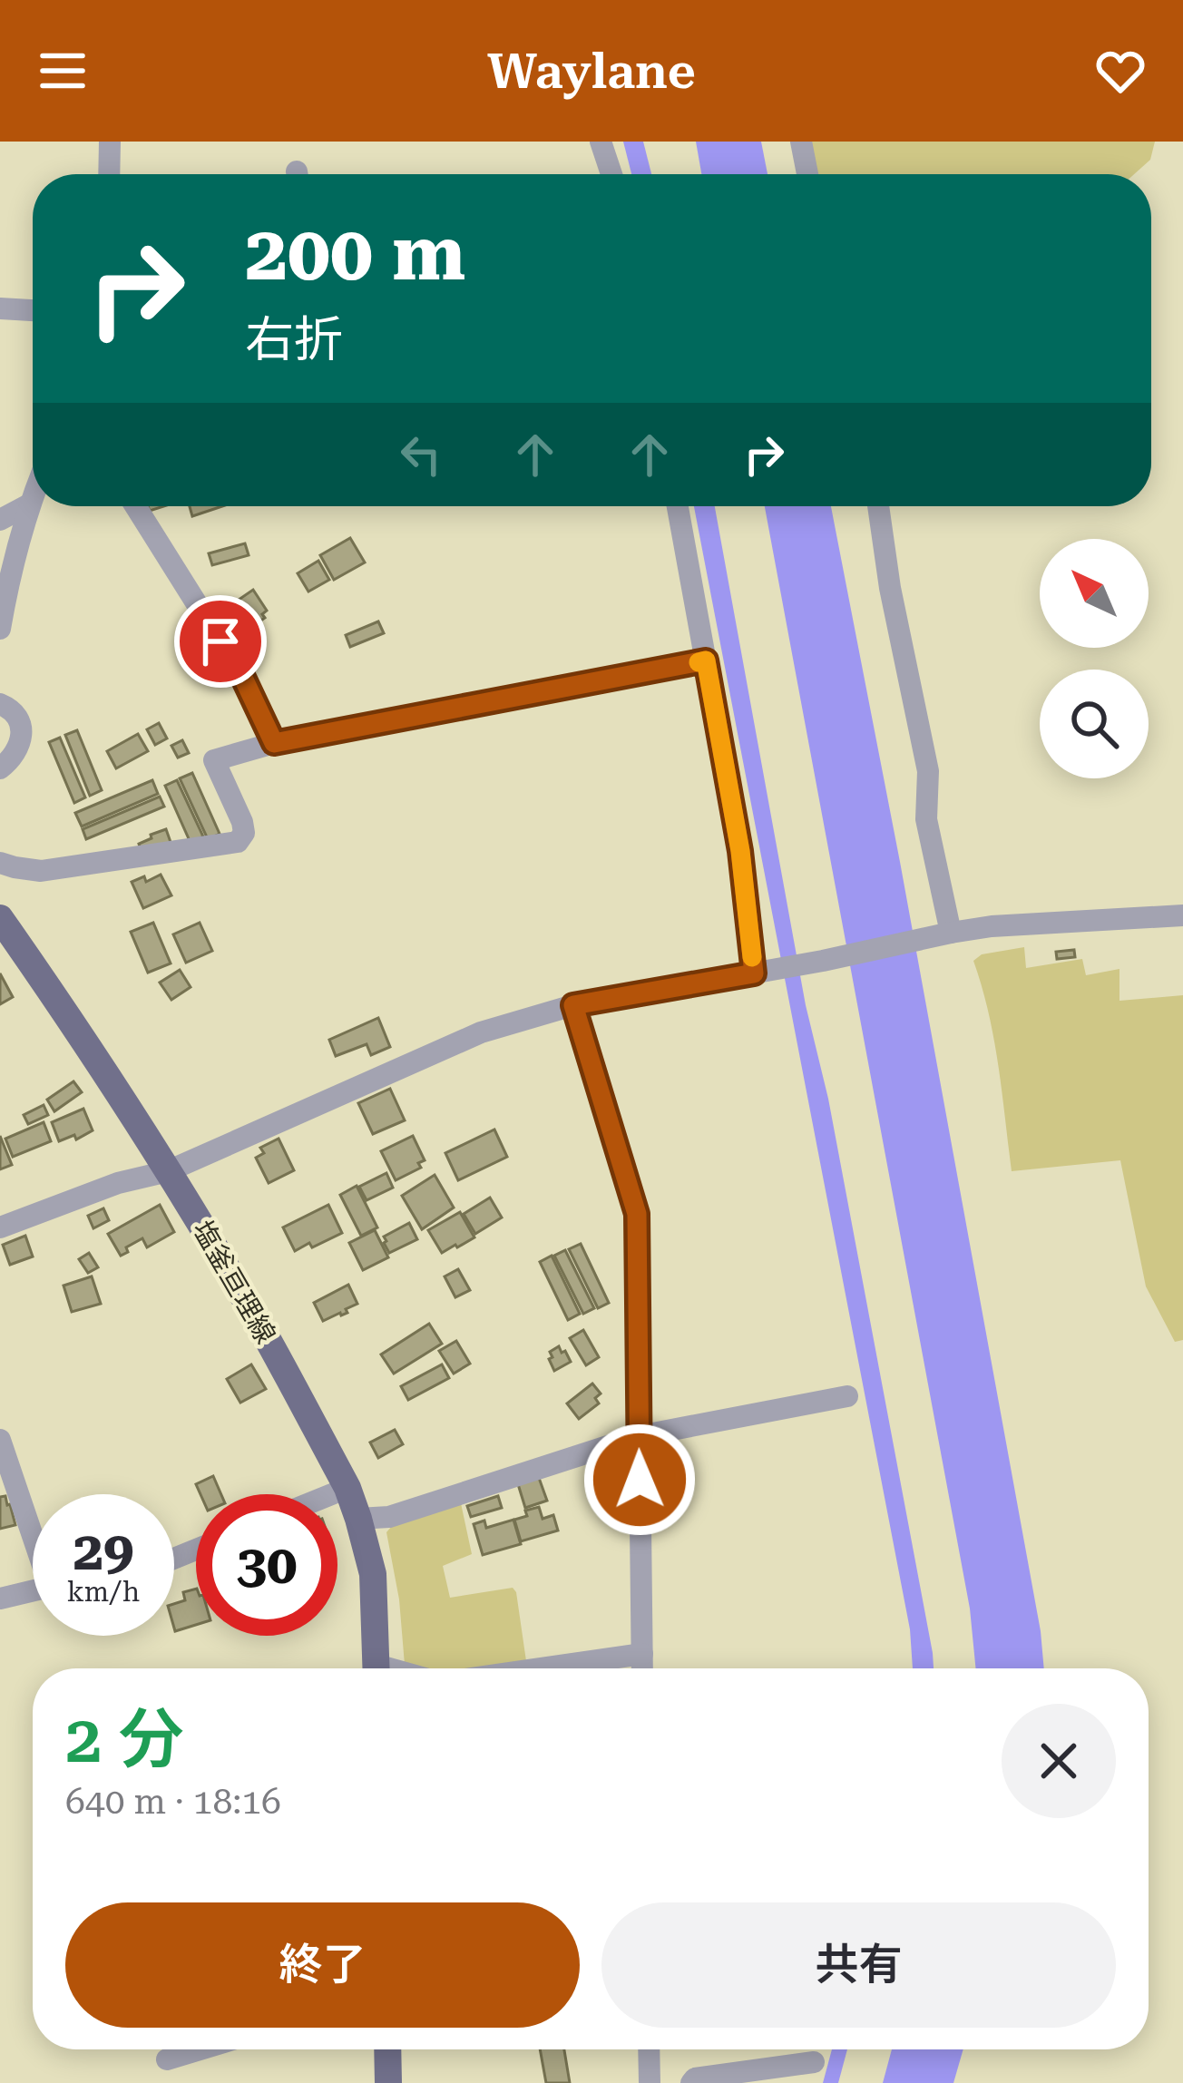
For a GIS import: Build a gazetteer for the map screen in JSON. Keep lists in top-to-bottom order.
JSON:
{
  "streets": {
    "main road": ["塩釜亘理線"]
  },
  "north": "top left",
  "page": {
    "header": "Waylane",
    "turn": ["200 m", "右折"],
    "speed": "29 km/h",
    "limit": "30",
    "heading": ["2 分", "640 m · 18:16"],
    "buttons": ["終了", "共有"]
  }
}
